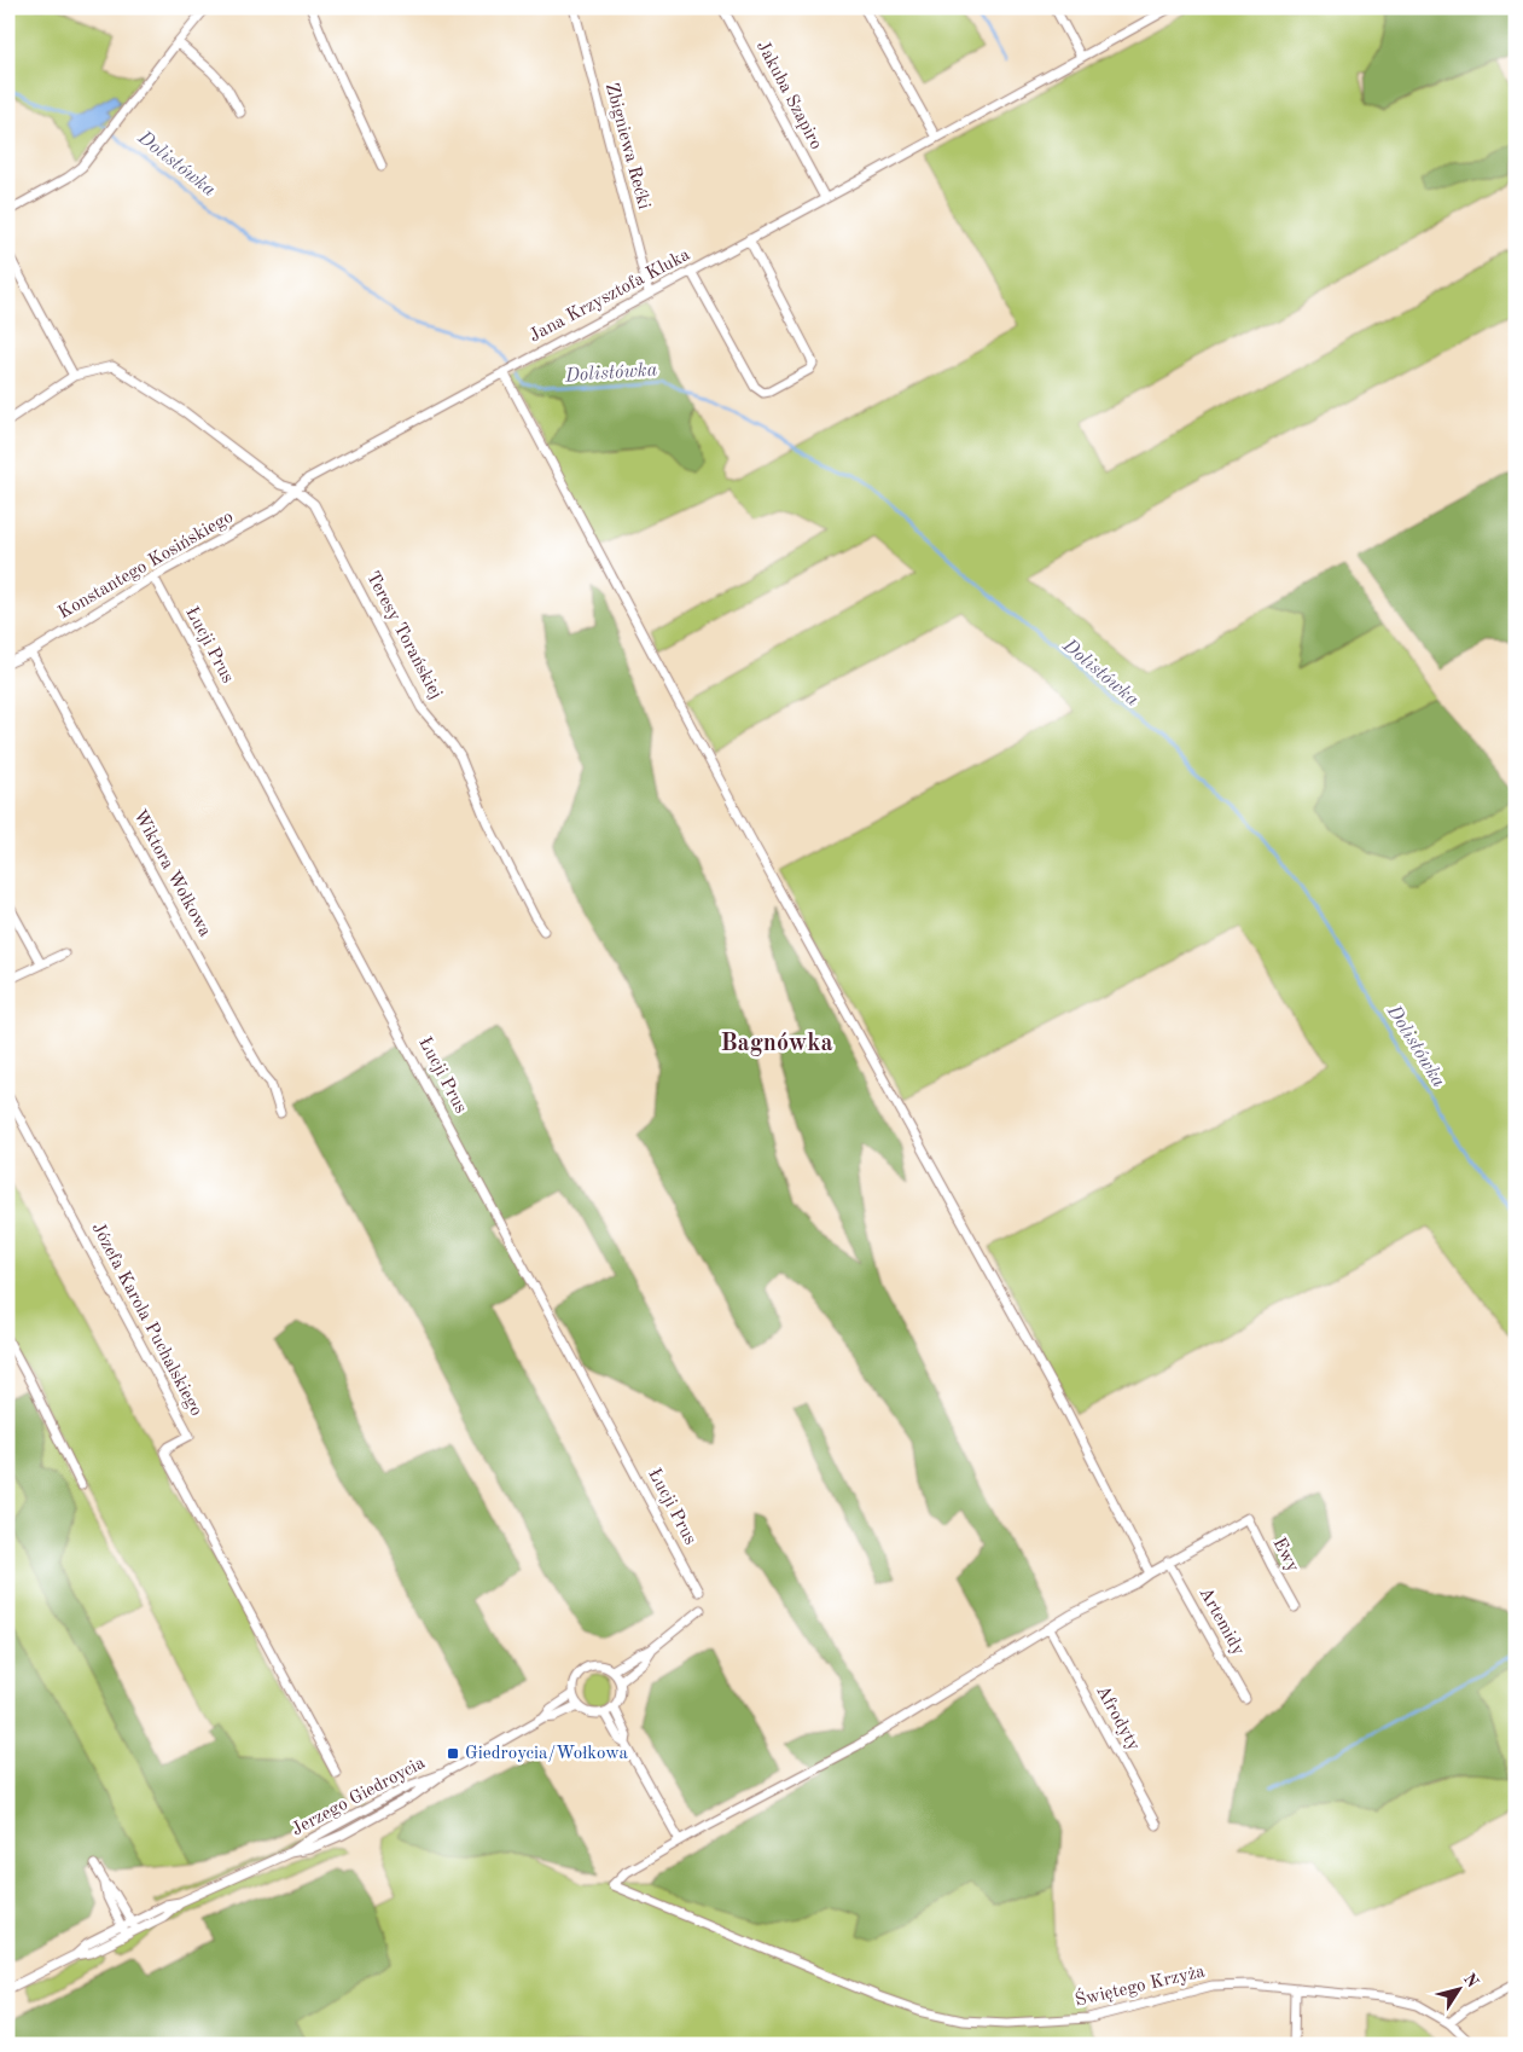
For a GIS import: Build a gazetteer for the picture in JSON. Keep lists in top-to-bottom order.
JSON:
{
  "streets": {
    "street": [
      "Jakuba Szapiro",
      "Zbigniewa Rećki",
      "Jana Krzysztofa Kluka",
      "Konstantego Kosińskiego",
      "Teresy Torańskiej",
      "Łucji Prus",
      "Wiktora Wołkowa",
      "Józefa Karola Puchalskiego",
      "Ewy",
      "Artemidy",
      "Afrodyty",
      "Jerzego Giedroycia",
      "Świętego Krzyża"
    ]
  },
  "crossings": [
    ["Jakuba Szapiro", "Jana Krzysztofa Kluka"],
    ["Zbigniewa Rećki", "Jana Krzysztofa Kluka"],
    ["Jana Krzysztofa Kluka", "Konstantego Kosińskiego"],
    ["Jana Krzysztofa Kluka", "Teresy Torańskiej"],
    ["Konstantego Kosińskiego", "Teresy Torańskiej"],
    ["Konstantego Kosińskiego", "Łucji Prus"],
    ["Konstantego Kosińskiego", "Wiktora Wołkowa"],
    ["Ewy", "Artemidy"]
  ],
  "districts": ["Bagnówka"],
  "water": ["Dolistówka"],
  "places": {
    "transit": ["Giedroycia/Wołkowa"]
  },
  "north": "top right"
}
